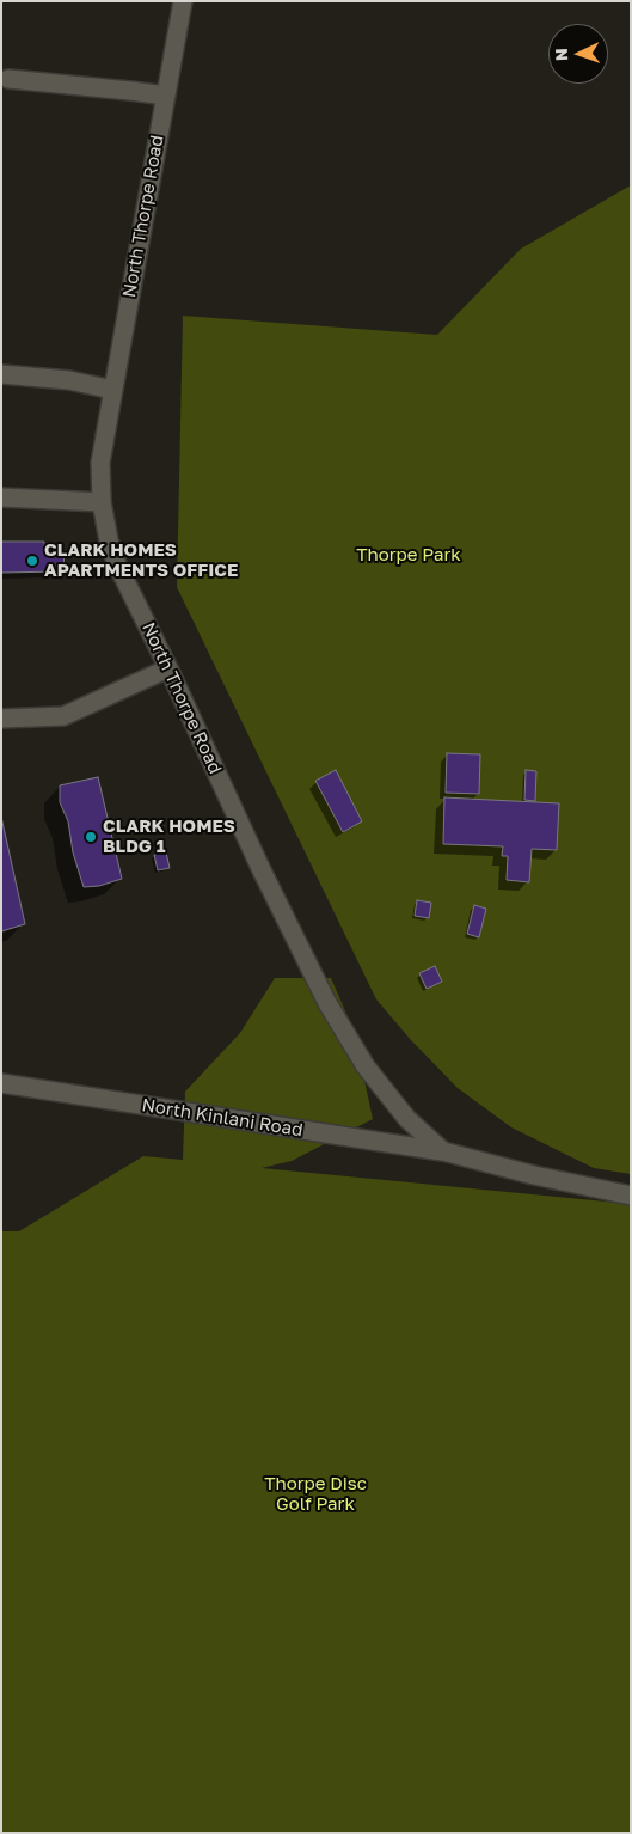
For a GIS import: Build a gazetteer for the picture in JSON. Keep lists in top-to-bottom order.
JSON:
{
  "streets": {
    "street": ["North Thorpe Road", "North Kinlani Road"]
  },
  "crossings": [
    ["North Thorpe Road", "North Kinlani Road"]
  ],
  "parks": ["Thorpe Park", "Thorpe Disc Golf Park"],
  "places": ["CLARK HOMES APARTMENTS OFFICE", "CLARK HOMES BLDG 1"],
  "north": "left"
}
